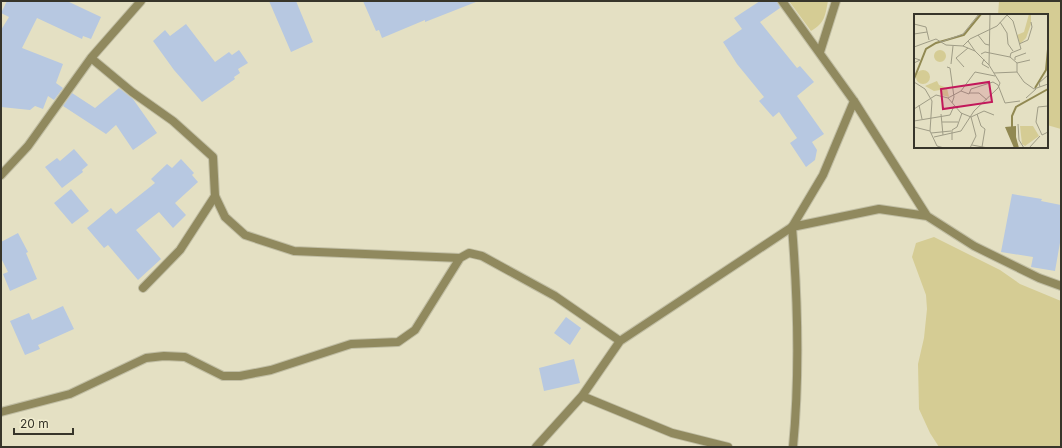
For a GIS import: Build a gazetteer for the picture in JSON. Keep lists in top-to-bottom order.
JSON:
{
  "scale_bar": "20 m"
}
